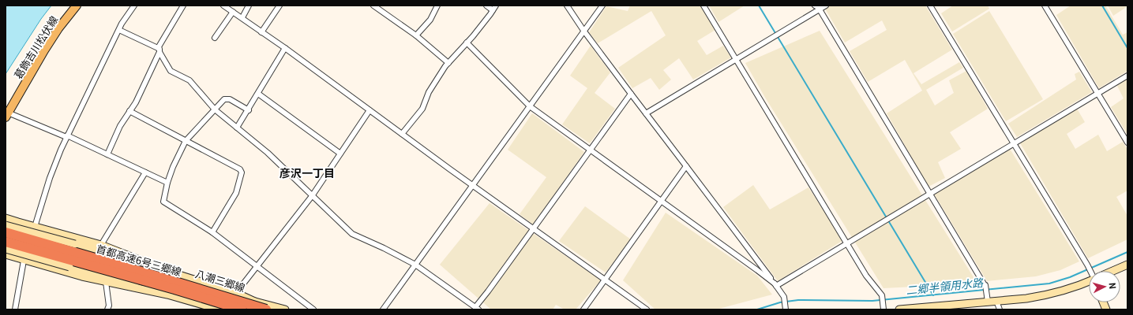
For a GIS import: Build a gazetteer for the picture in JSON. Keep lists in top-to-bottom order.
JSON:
{
  "streets": {
    "highway": ["首都高速6号三郷線"],
    "main road": ["葛飾吉川松伏線", "八潮三郷線"]
  },
  "districts": ["彦沢一丁目"],
  "water": ["二郷半領用水路"],
  "north": "right"
}
